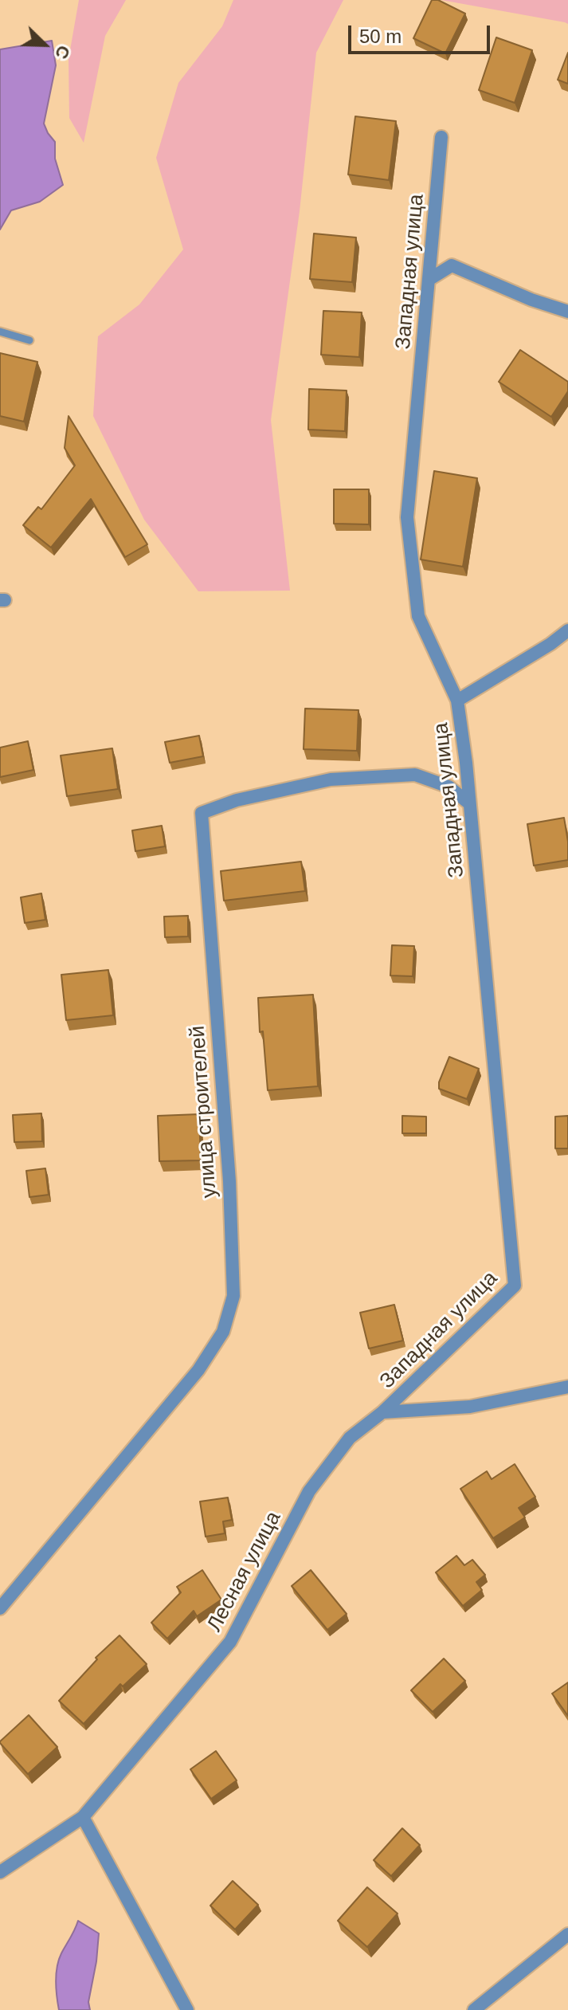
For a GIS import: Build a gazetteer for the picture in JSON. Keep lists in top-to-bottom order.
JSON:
{
  "streets": {
    "street": ["Западная улица", "улица строителей", "Лесная улица"]
  },
  "crossings": [
    ["Западная улица", "улица строителей"],
    ["Западная улица", "Лесная улица"]
  ],
  "scale_bar": "50 m",
  "north": "bottom right"
}
